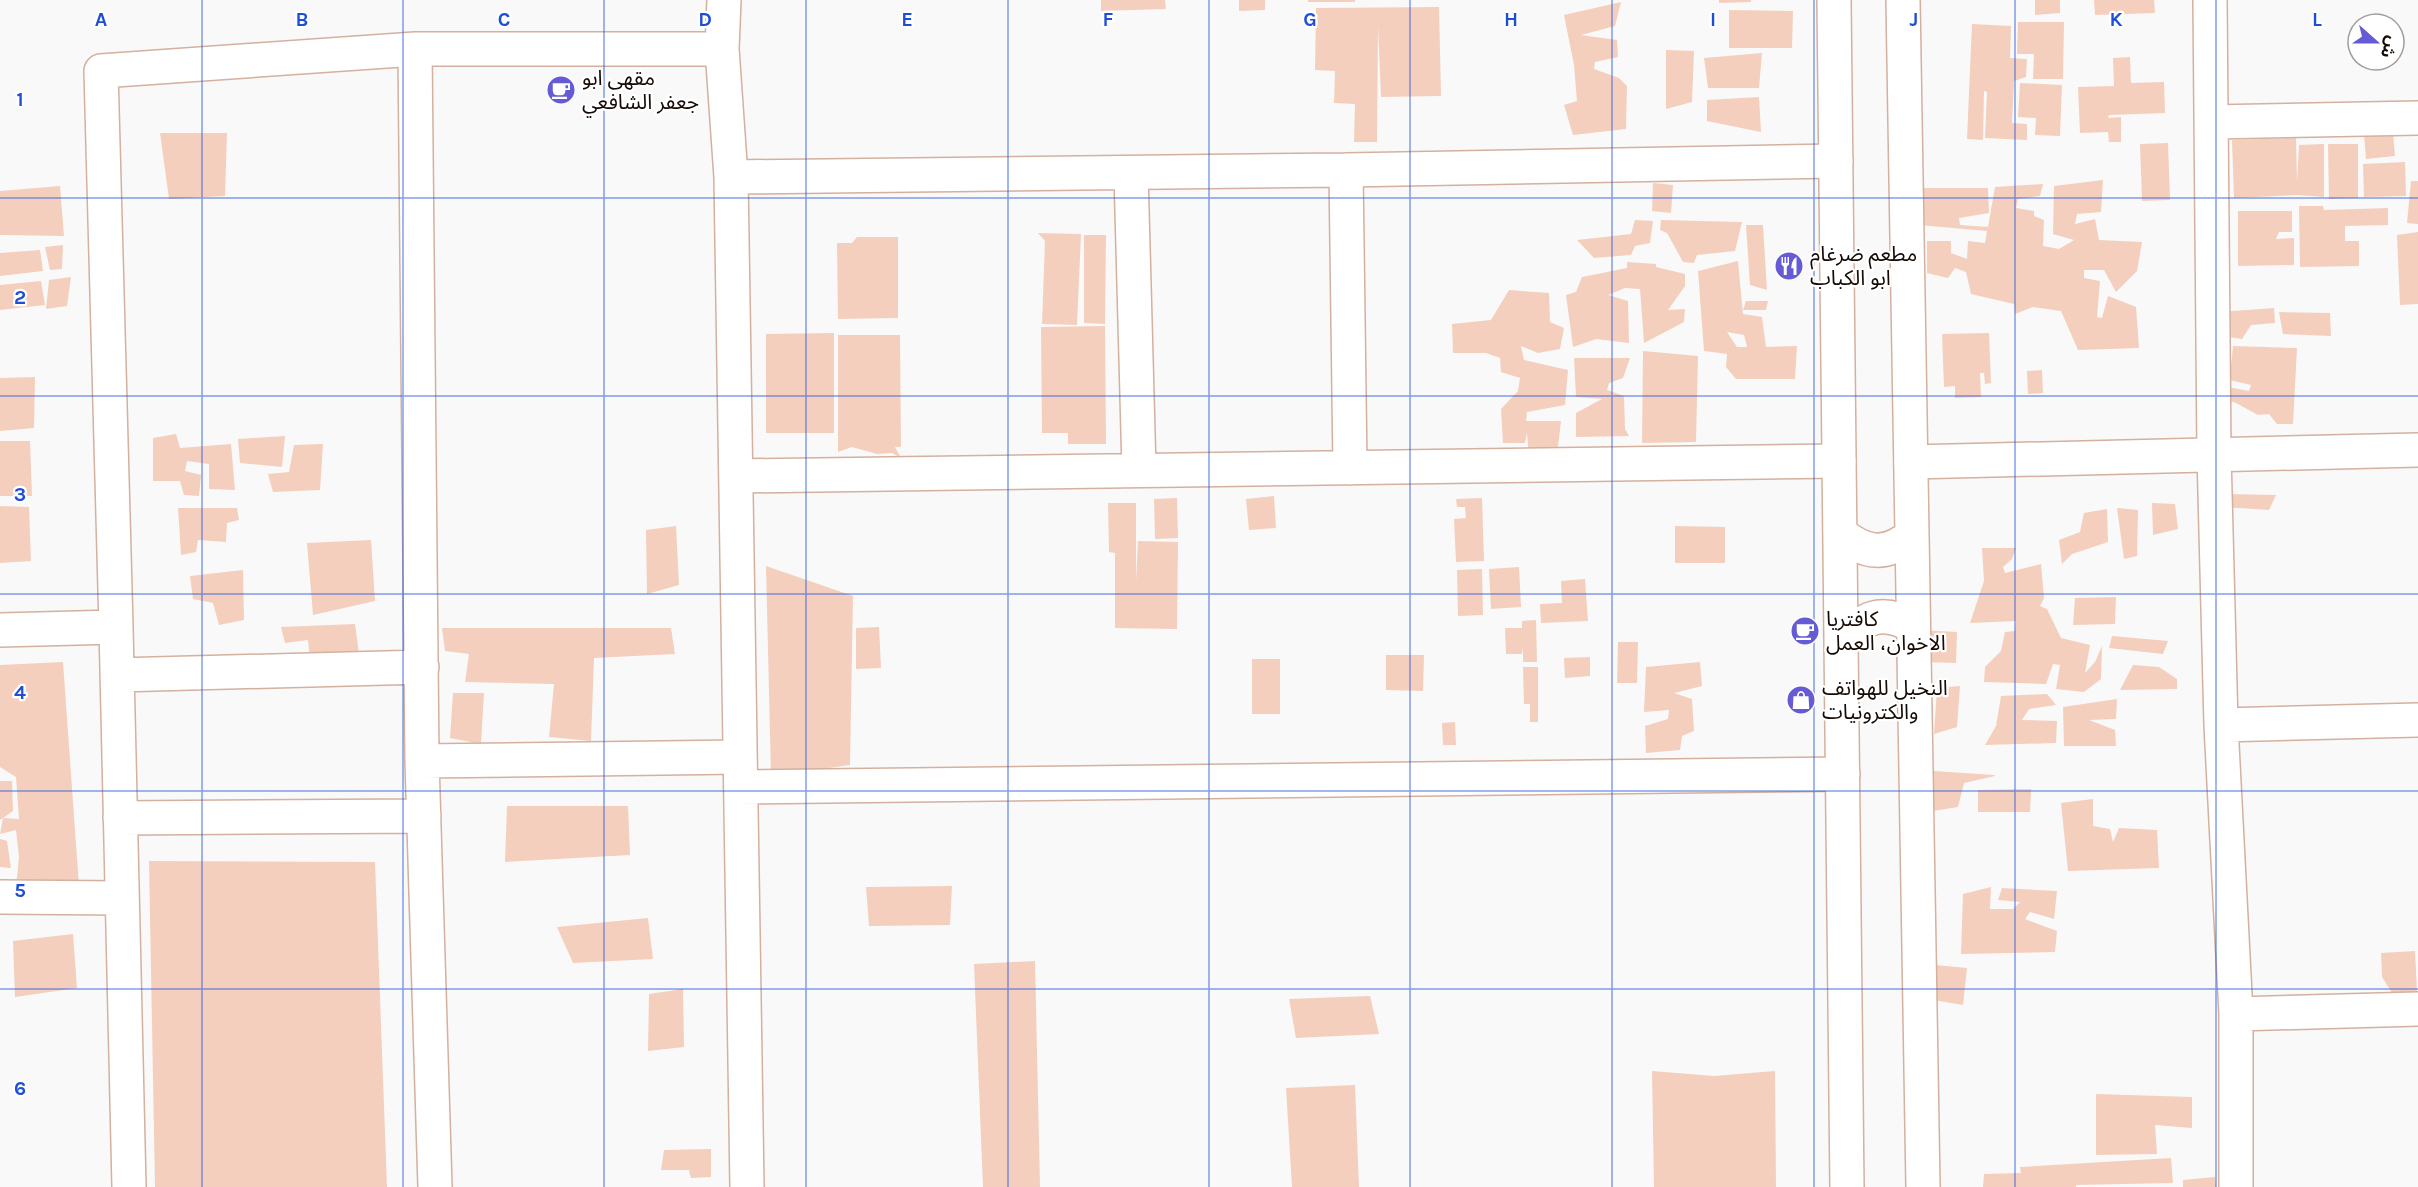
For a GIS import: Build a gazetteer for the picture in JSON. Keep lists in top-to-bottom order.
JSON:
{
  "places": {
    "cafe": ["مقهى ابو جعفر الشافعي", "كافتريا الاخوان، العمل"],
    "restaurant": ["مطعم ضرغام ابو الكباب"],
    "shop": ["النخيل للهواتف والكترونيات"]
  },
  "north": "right",
  "grid": {
    "columns": [
      "A",
      "B",
      "C",
      "D",
      "E",
      "F",
      "G",
      "H",
      "I",
      "J",
      "K",
      "L"
    ],
    "rows": [
      "1",
      "2",
      "3",
      "4",
      "5",
      "6"
    ]
  }
}
